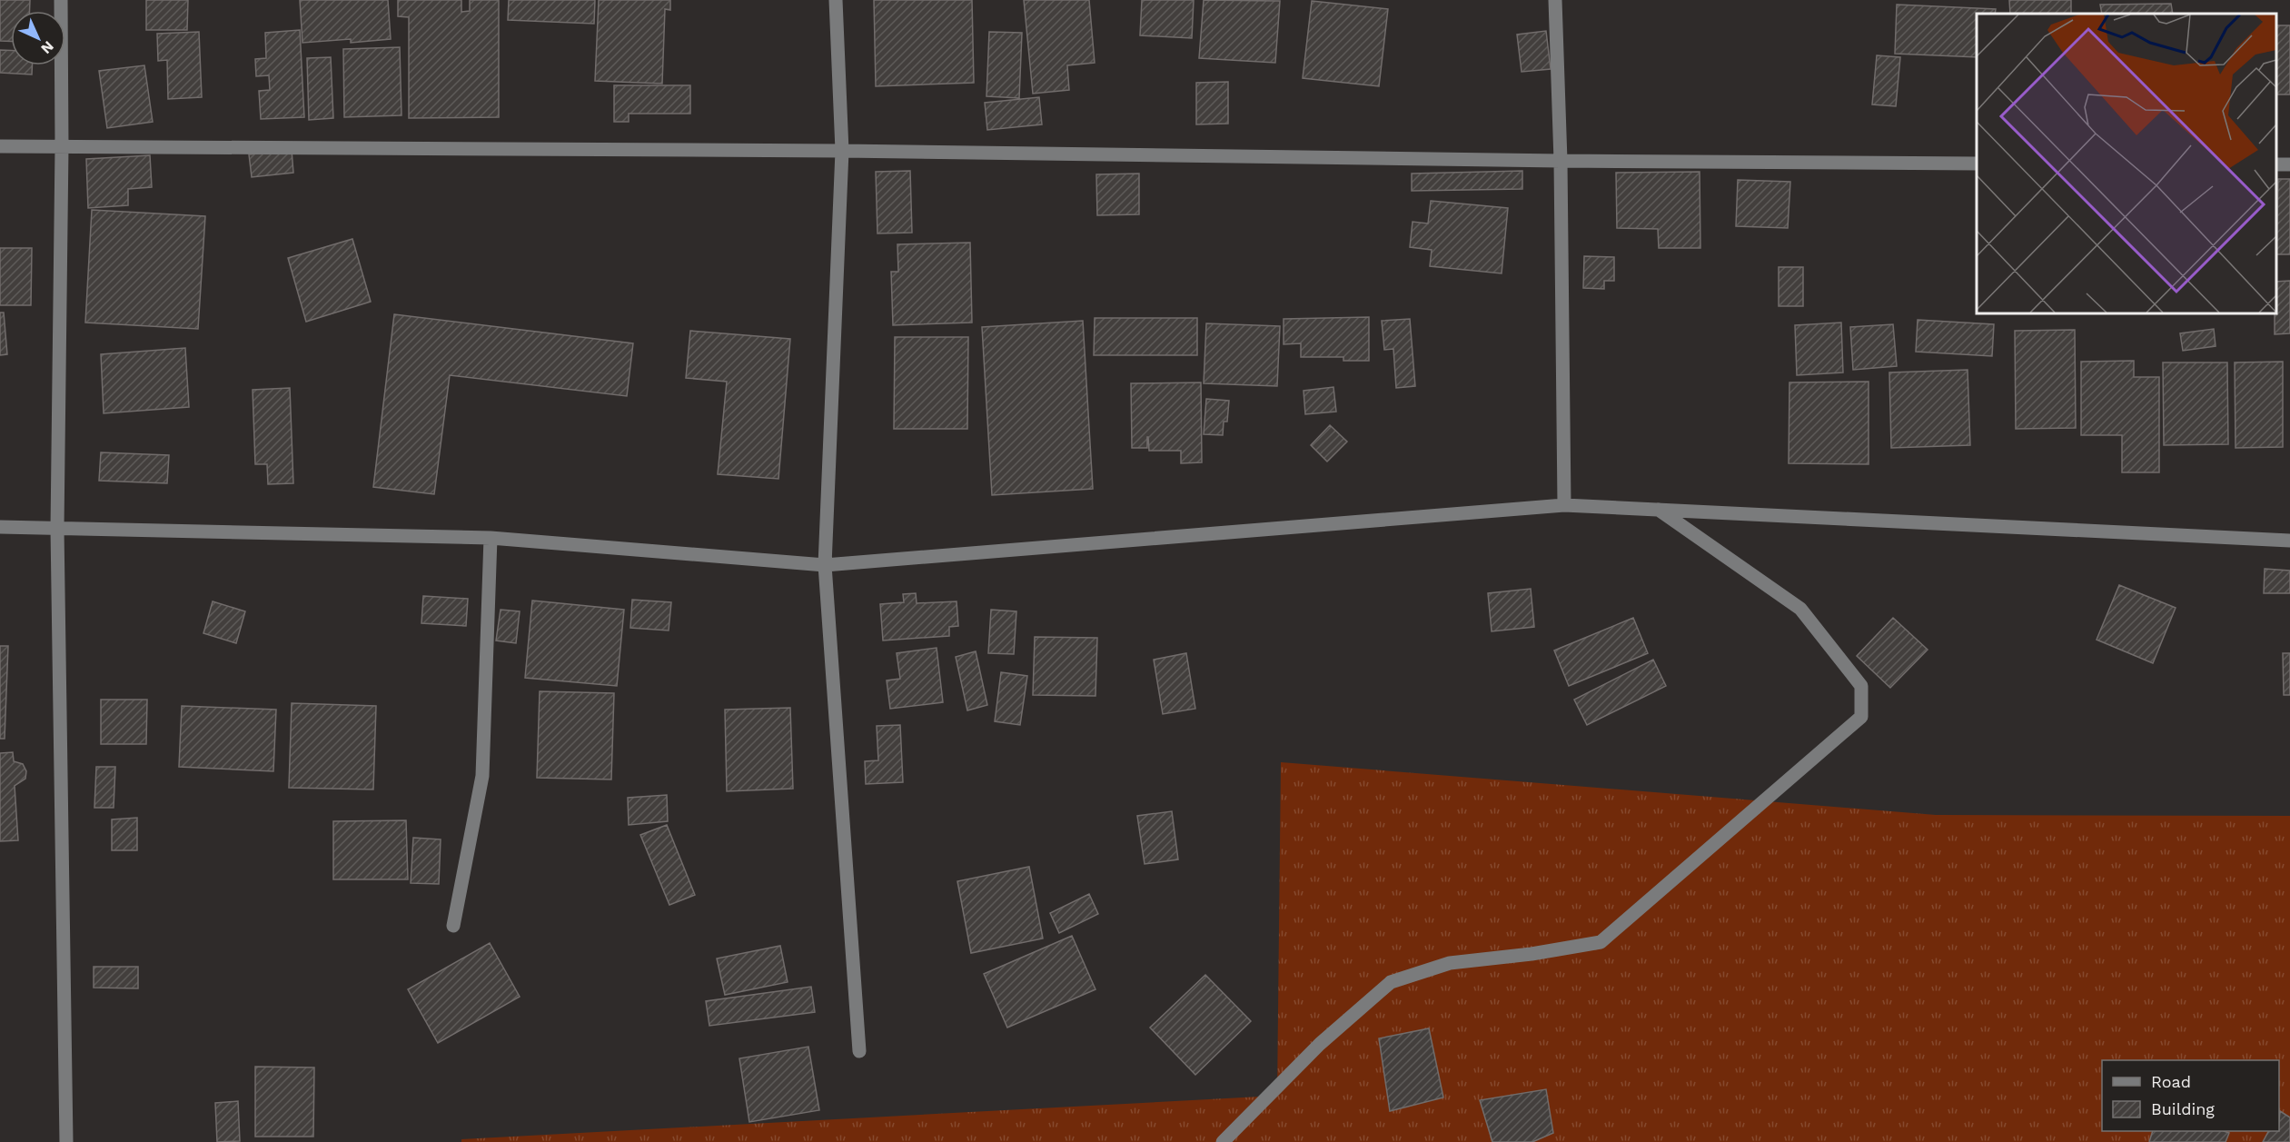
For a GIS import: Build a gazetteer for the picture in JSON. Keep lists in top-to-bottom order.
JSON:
{
  "legend": ["Road", "Building"],
  "north": "bottom right"
}
